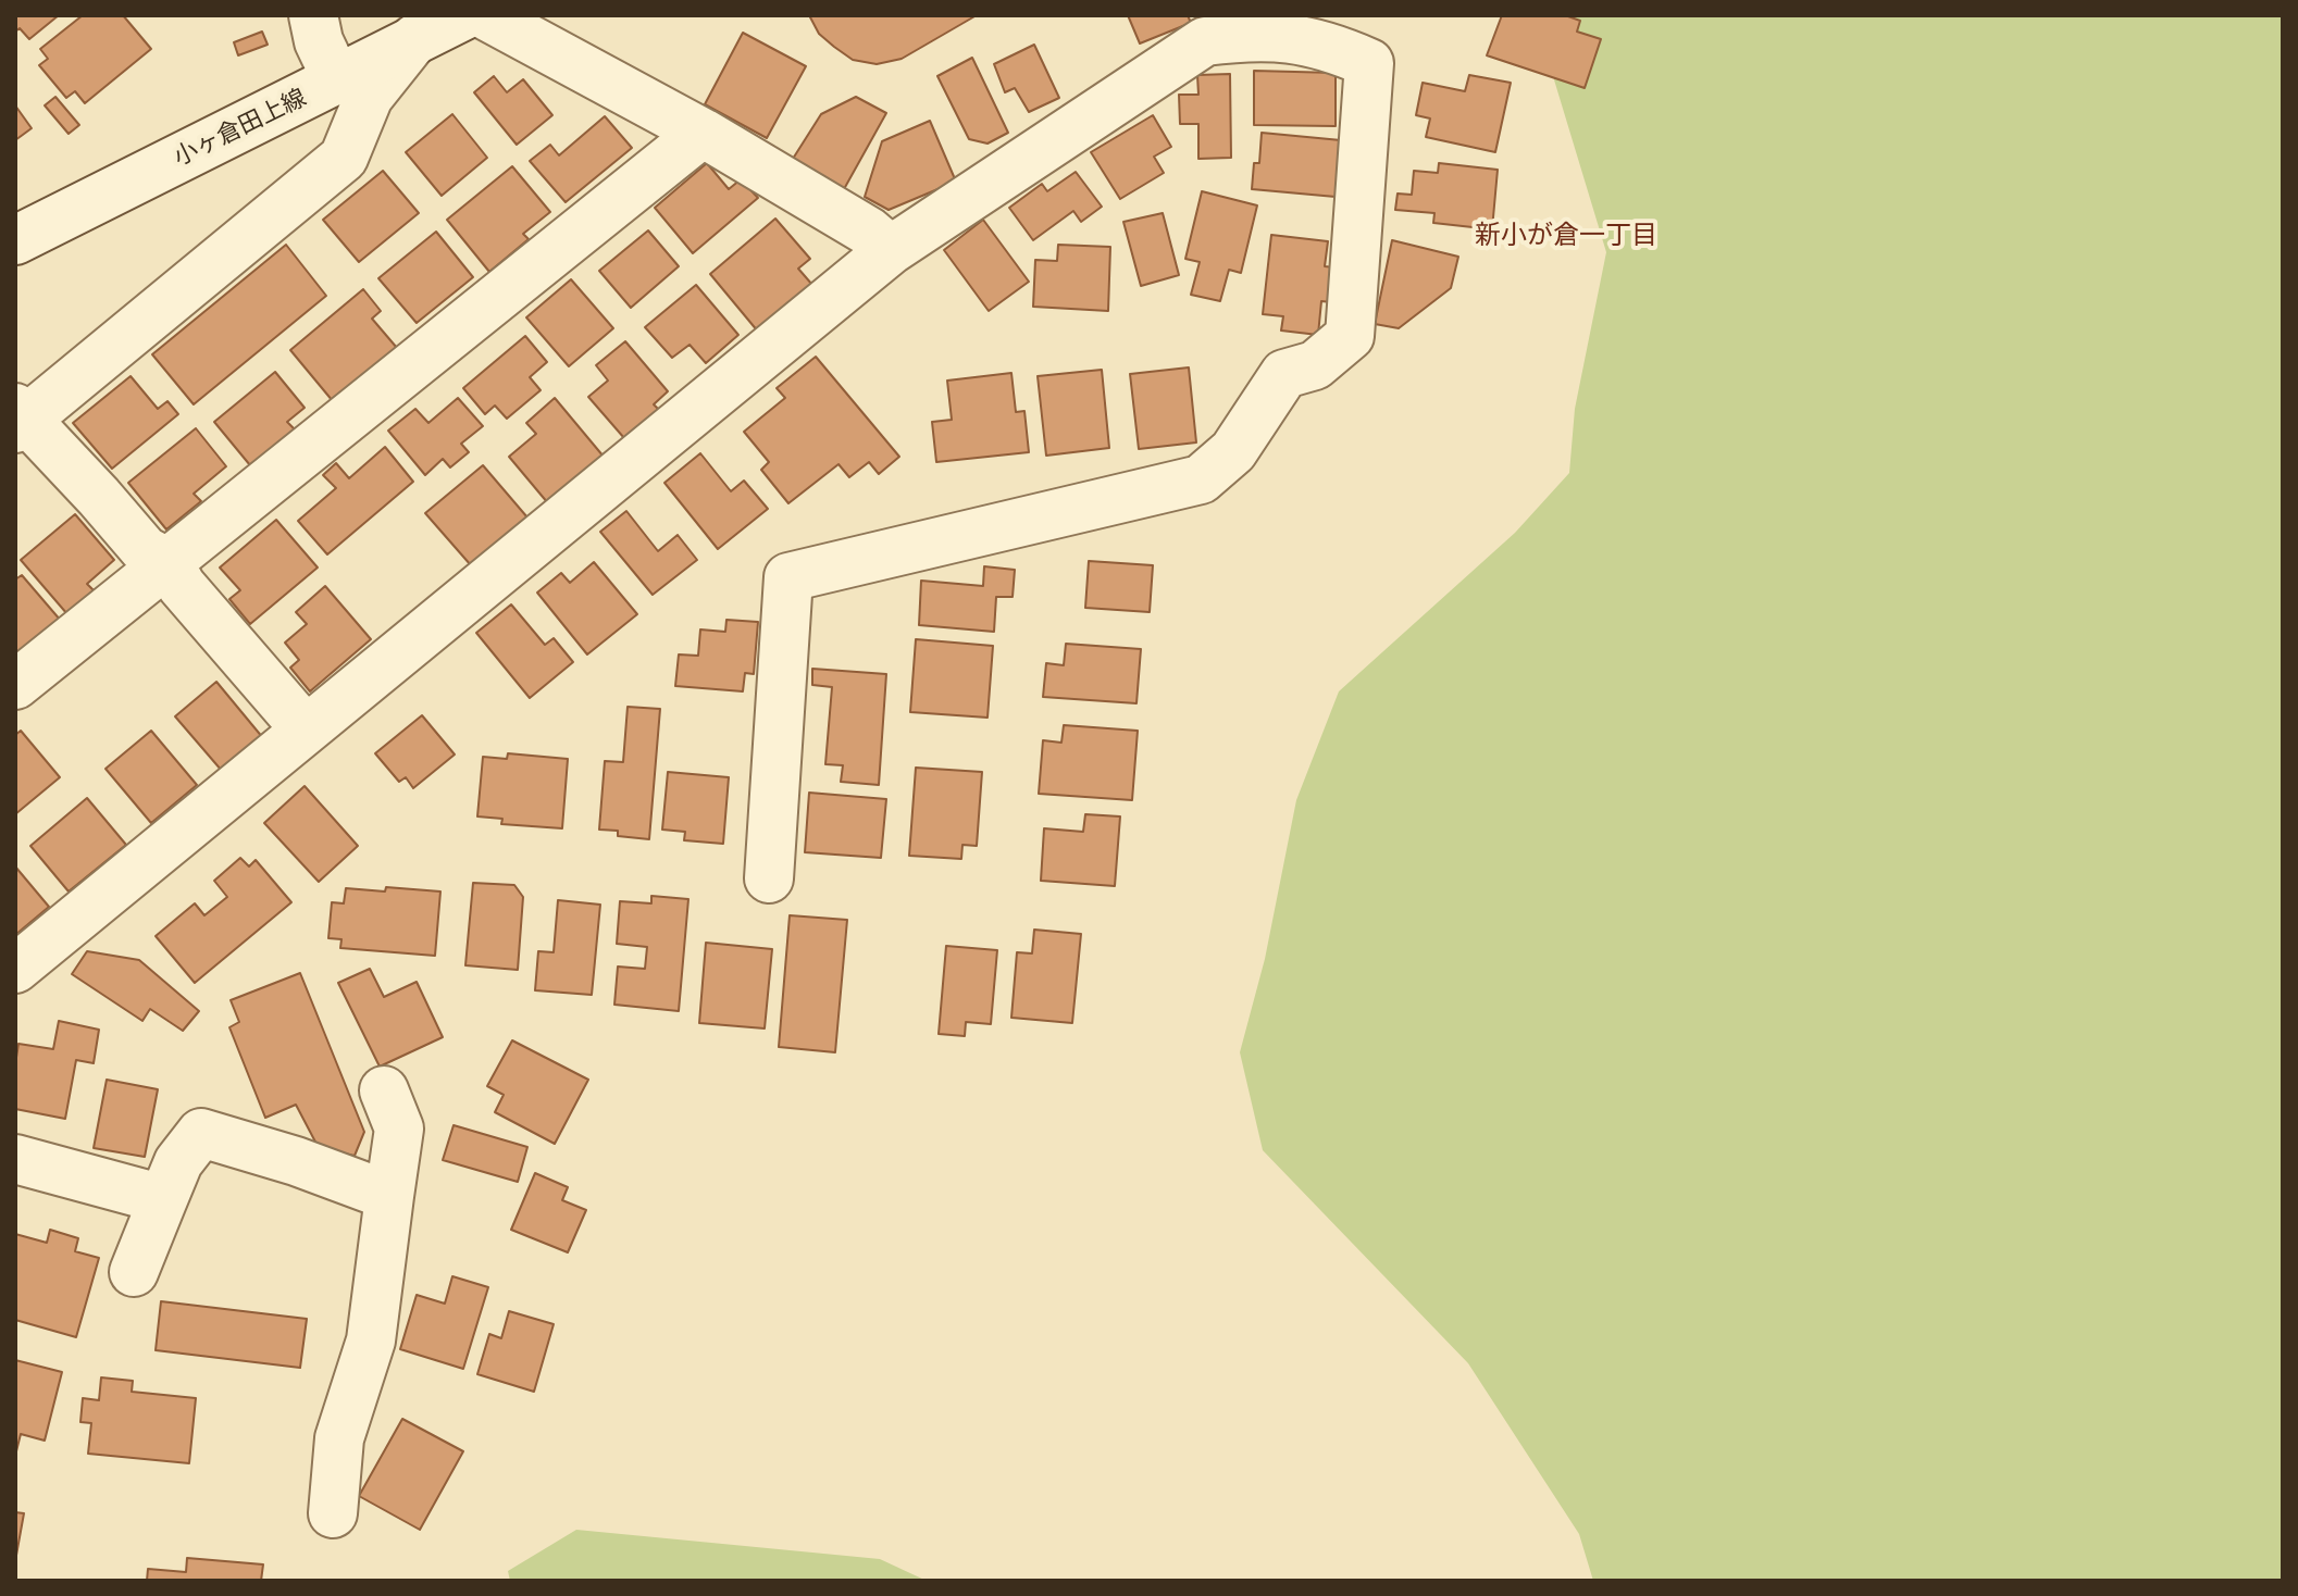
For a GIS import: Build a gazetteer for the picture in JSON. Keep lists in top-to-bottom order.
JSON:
{
  "streets": {
    "street": ["小ヶ倉田上線"]
  },
  "districts": ["新小が倉一丁目"]
}
